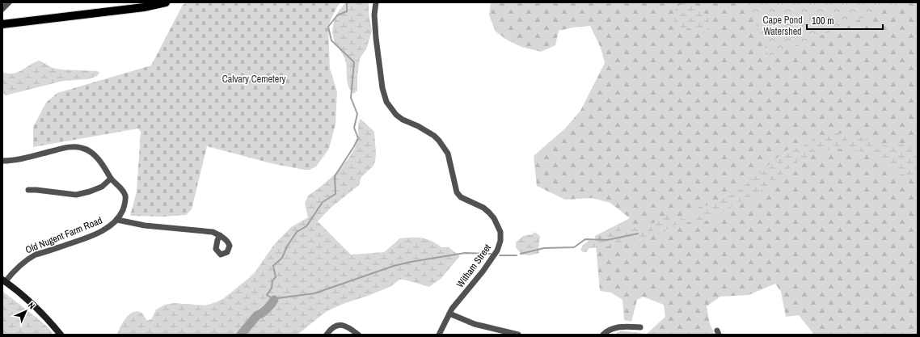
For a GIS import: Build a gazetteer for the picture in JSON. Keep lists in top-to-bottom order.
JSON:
{
  "streets": {
    "street": ["Old Nugent Farm Road", "Witham Street"]
  },
  "parks": ["Cape Pond Watershed", "Calvary Cemetery"],
  "scale_bar": "100 m",
  "north": "top right"
}
